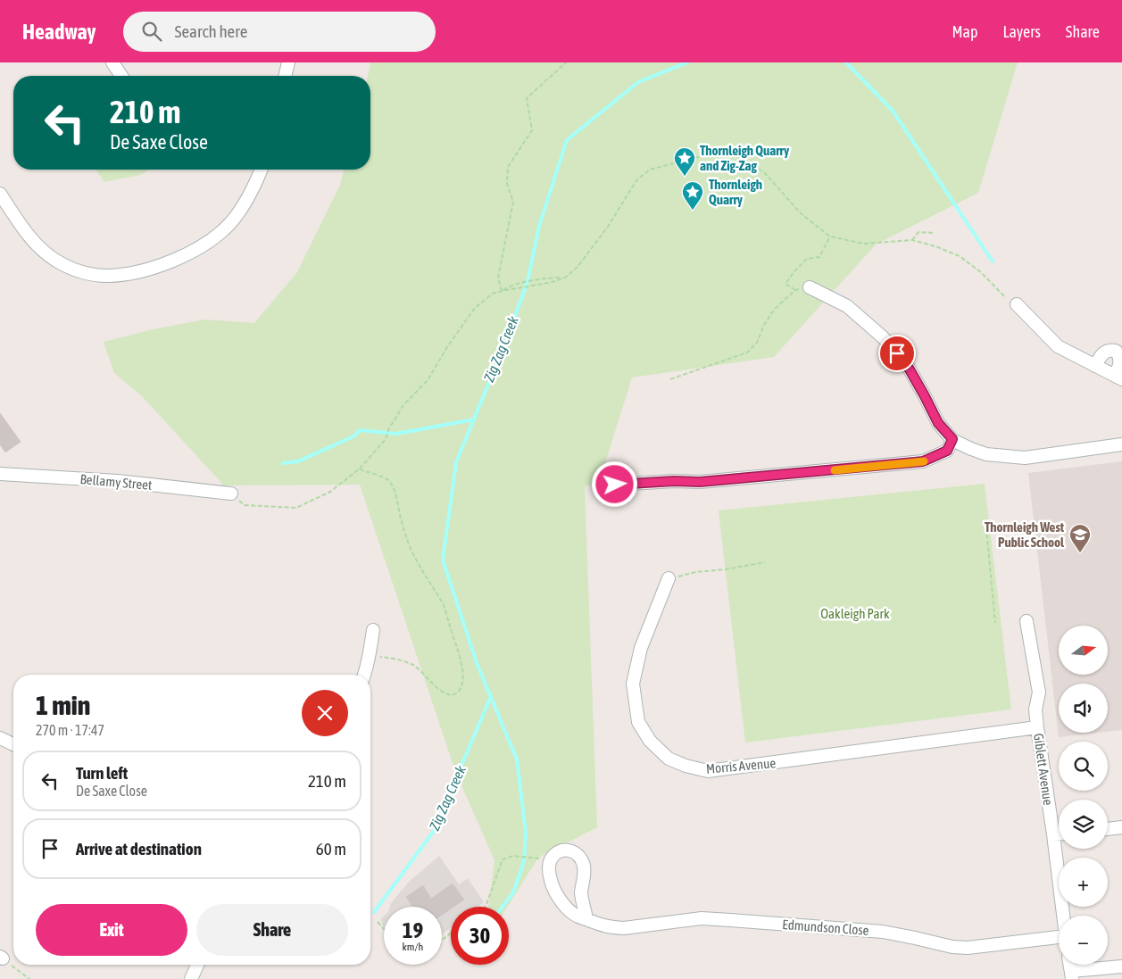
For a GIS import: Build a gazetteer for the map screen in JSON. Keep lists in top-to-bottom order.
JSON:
{
  "streets": {
    "street": [
      "Bellamy Street",
      "Morris Avenue",
      "Giblett Avenue",
      "Edmundson Close"
    ]
  },
  "crossings": [
    ["Morris Avenue", "Giblett Avenue"]
  ],
  "water": ["Zig Zag Creek"],
  "parks": ["Oakleigh Park"],
  "places": {
    "place": ["Thornleigh Quarry and Zig-Zag", "Thornleigh Quarry"],
    "school or university": ["Thornleigh West Public School"]
  },
  "north": "right",
  "page": {
    "header": "Headway",
    "search": "Search here",
    "nav": ["Map", "Layers", "Share"],
    "turn": ["210 m", "De Saxe Close"],
    "map_buttons": ["+", "−"],
    "heading": ["1 min", "270 m · 17:47"],
    "list": [
      {
        "name": "Turn left",
        "note": "De Saxe Close",
        "value": "210 m"
      },
      {
        "name": "Arrive at destination",
        "value": "60 m"
      }
    ],
    "buttons": ["Exit", "Share"],
    "speed": "19 km/h",
    "limit": "30"
  }
}
